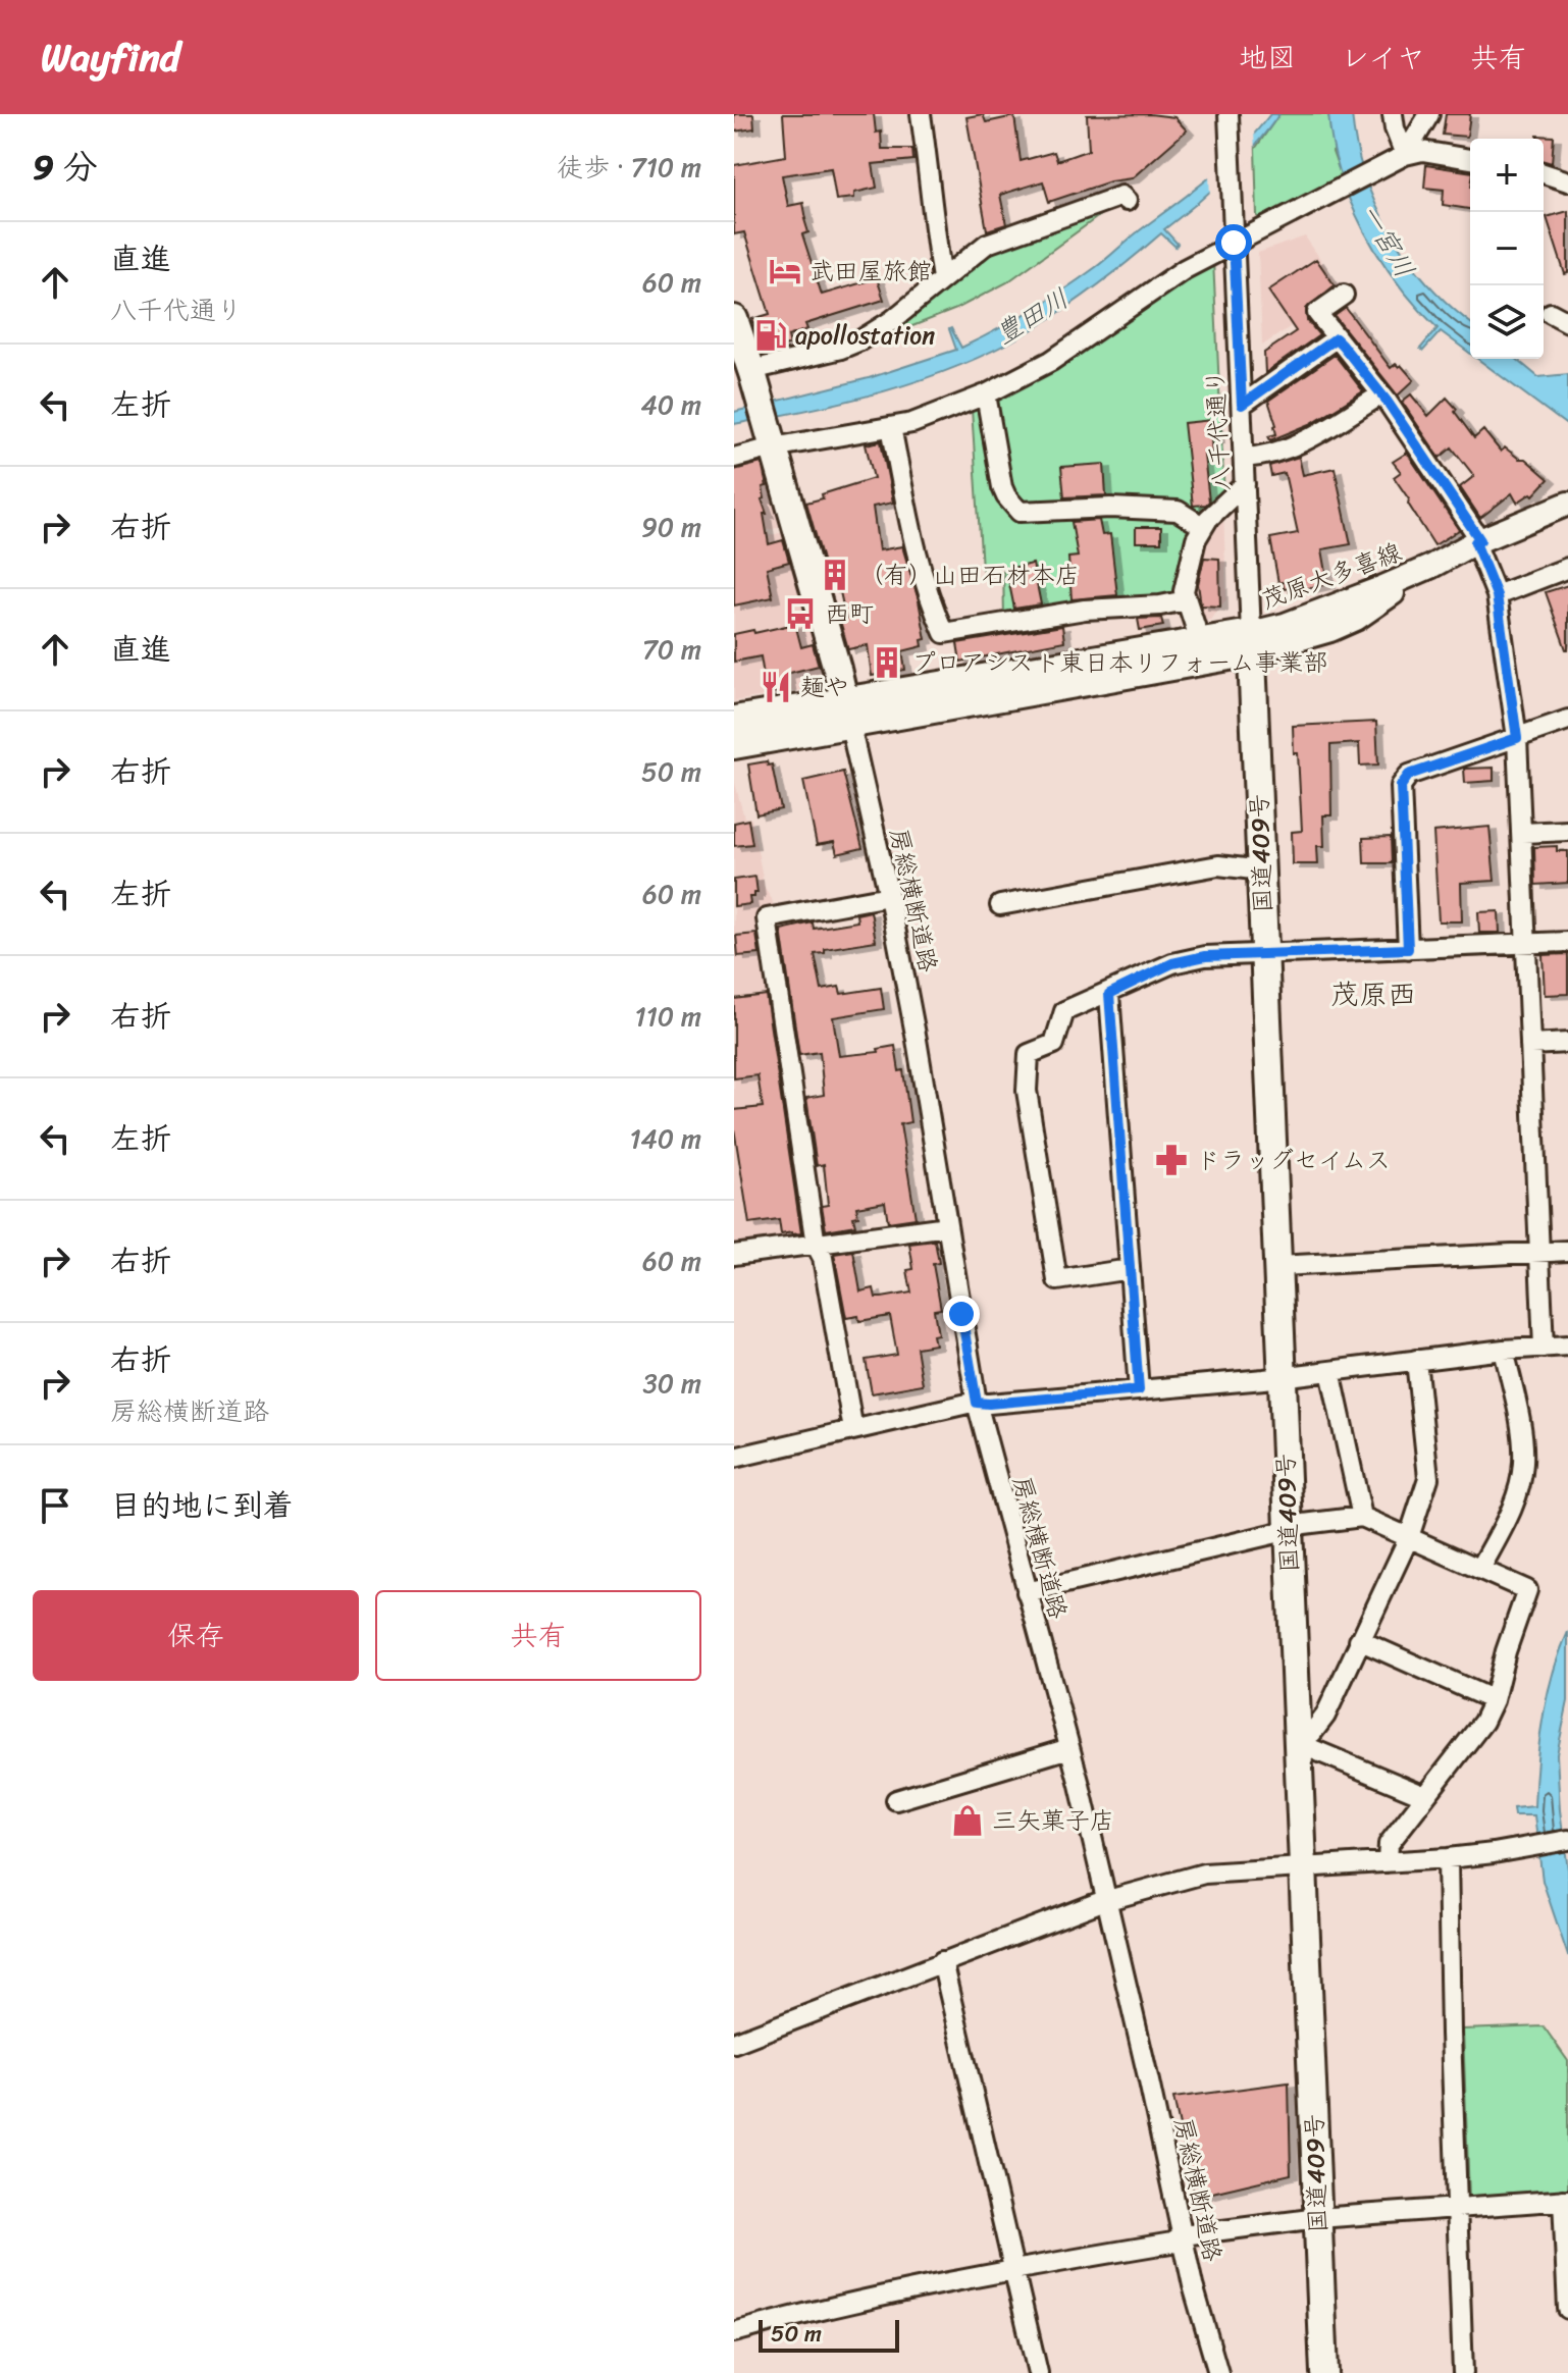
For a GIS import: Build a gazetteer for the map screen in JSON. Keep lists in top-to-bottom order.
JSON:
{
  "streets": {
    "highway": ["国道409号"],
    "main road": ["茂原大多喜線"],
    "street": ["八千代通り", "房総横断道路"]
  },
  "crossings": [
    ["八千代通り", "茂原大多喜線"],
    ["八千代通り", "国道409号"],
    ["茂原大多喜線", "国道409号"]
  ],
  "districts": ["茂原西"],
  "water": ["一宮川", "豊田川"],
  "places": {
    "hotel": ["武田屋旅館"],
    "fuel station": ["apollostation"],
    "building": ["（有）山田石材本店", "プロアシスト東日本リフォーム事業部"],
    "bus stop": ["西町"],
    "restaurant": ["麺や"],
    "pharmacy": ["ドラッグセイムス"],
    "shop": ["三矢菓子店"]
  },
  "scale_bar": "50 m",
  "page": {
    "header": "Wayfind",
    "nav": ["地図", "レイヤ", "共有"],
    "heading": ["9 分", "徒歩 · 710 m"],
    "map_buttons": ["+", "−"],
    "list": [
      ["直進", "八千代通り", "60 m"],
      ["左折", "40 m"],
      ["右折", "90 m"],
      ["直進", "70 m"],
      ["右折", "50 m"],
      ["左折", "60 m"],
      ["右折", "110 m"],
      ["左折", "140 m"],
      ["右折", "60 m"],
      ["右折", "房総横断道路", "30 m"],
      "目的地に到着"
    ],
    "buttons": ["保存", "共有"],
    "scale": "50 m"
  }
}
